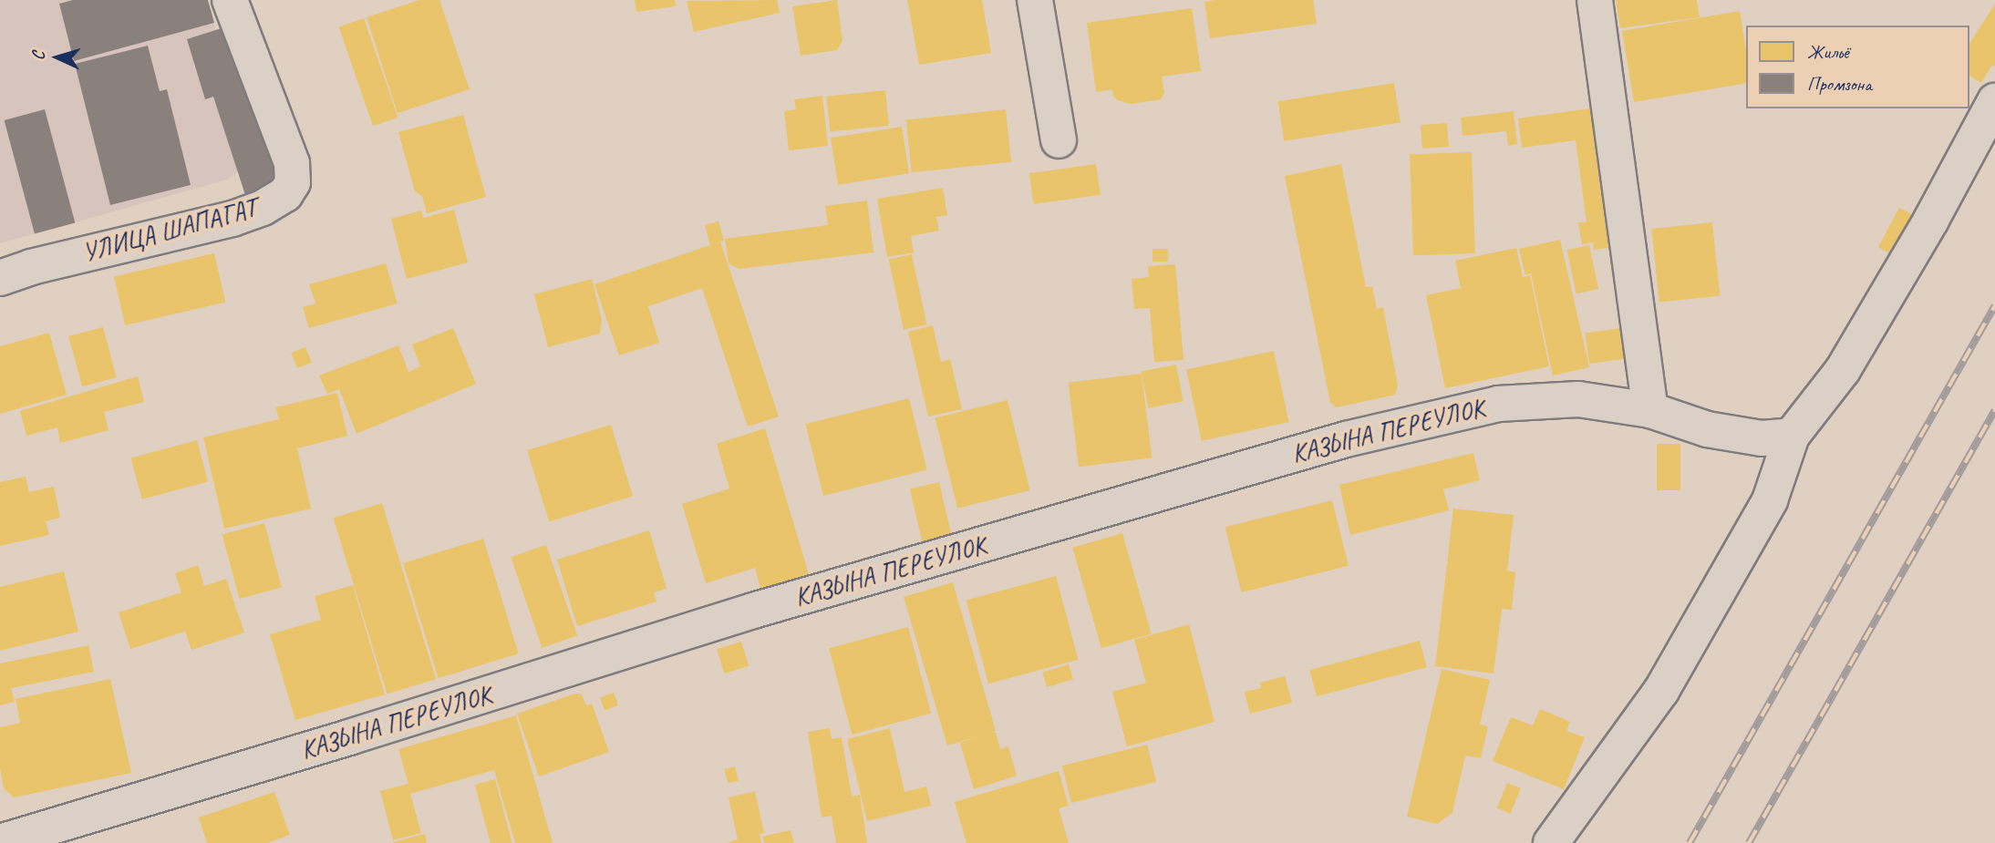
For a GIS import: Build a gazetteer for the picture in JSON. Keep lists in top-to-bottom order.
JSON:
{
  "streets": {
    "street": ["УЛИЦА ШАПАГАТ", "КАЗЫНА ПЕРЕУЛОК"]
  },
  "legend": ["Жильё", "Промзона"],
  "north": "left"
}
